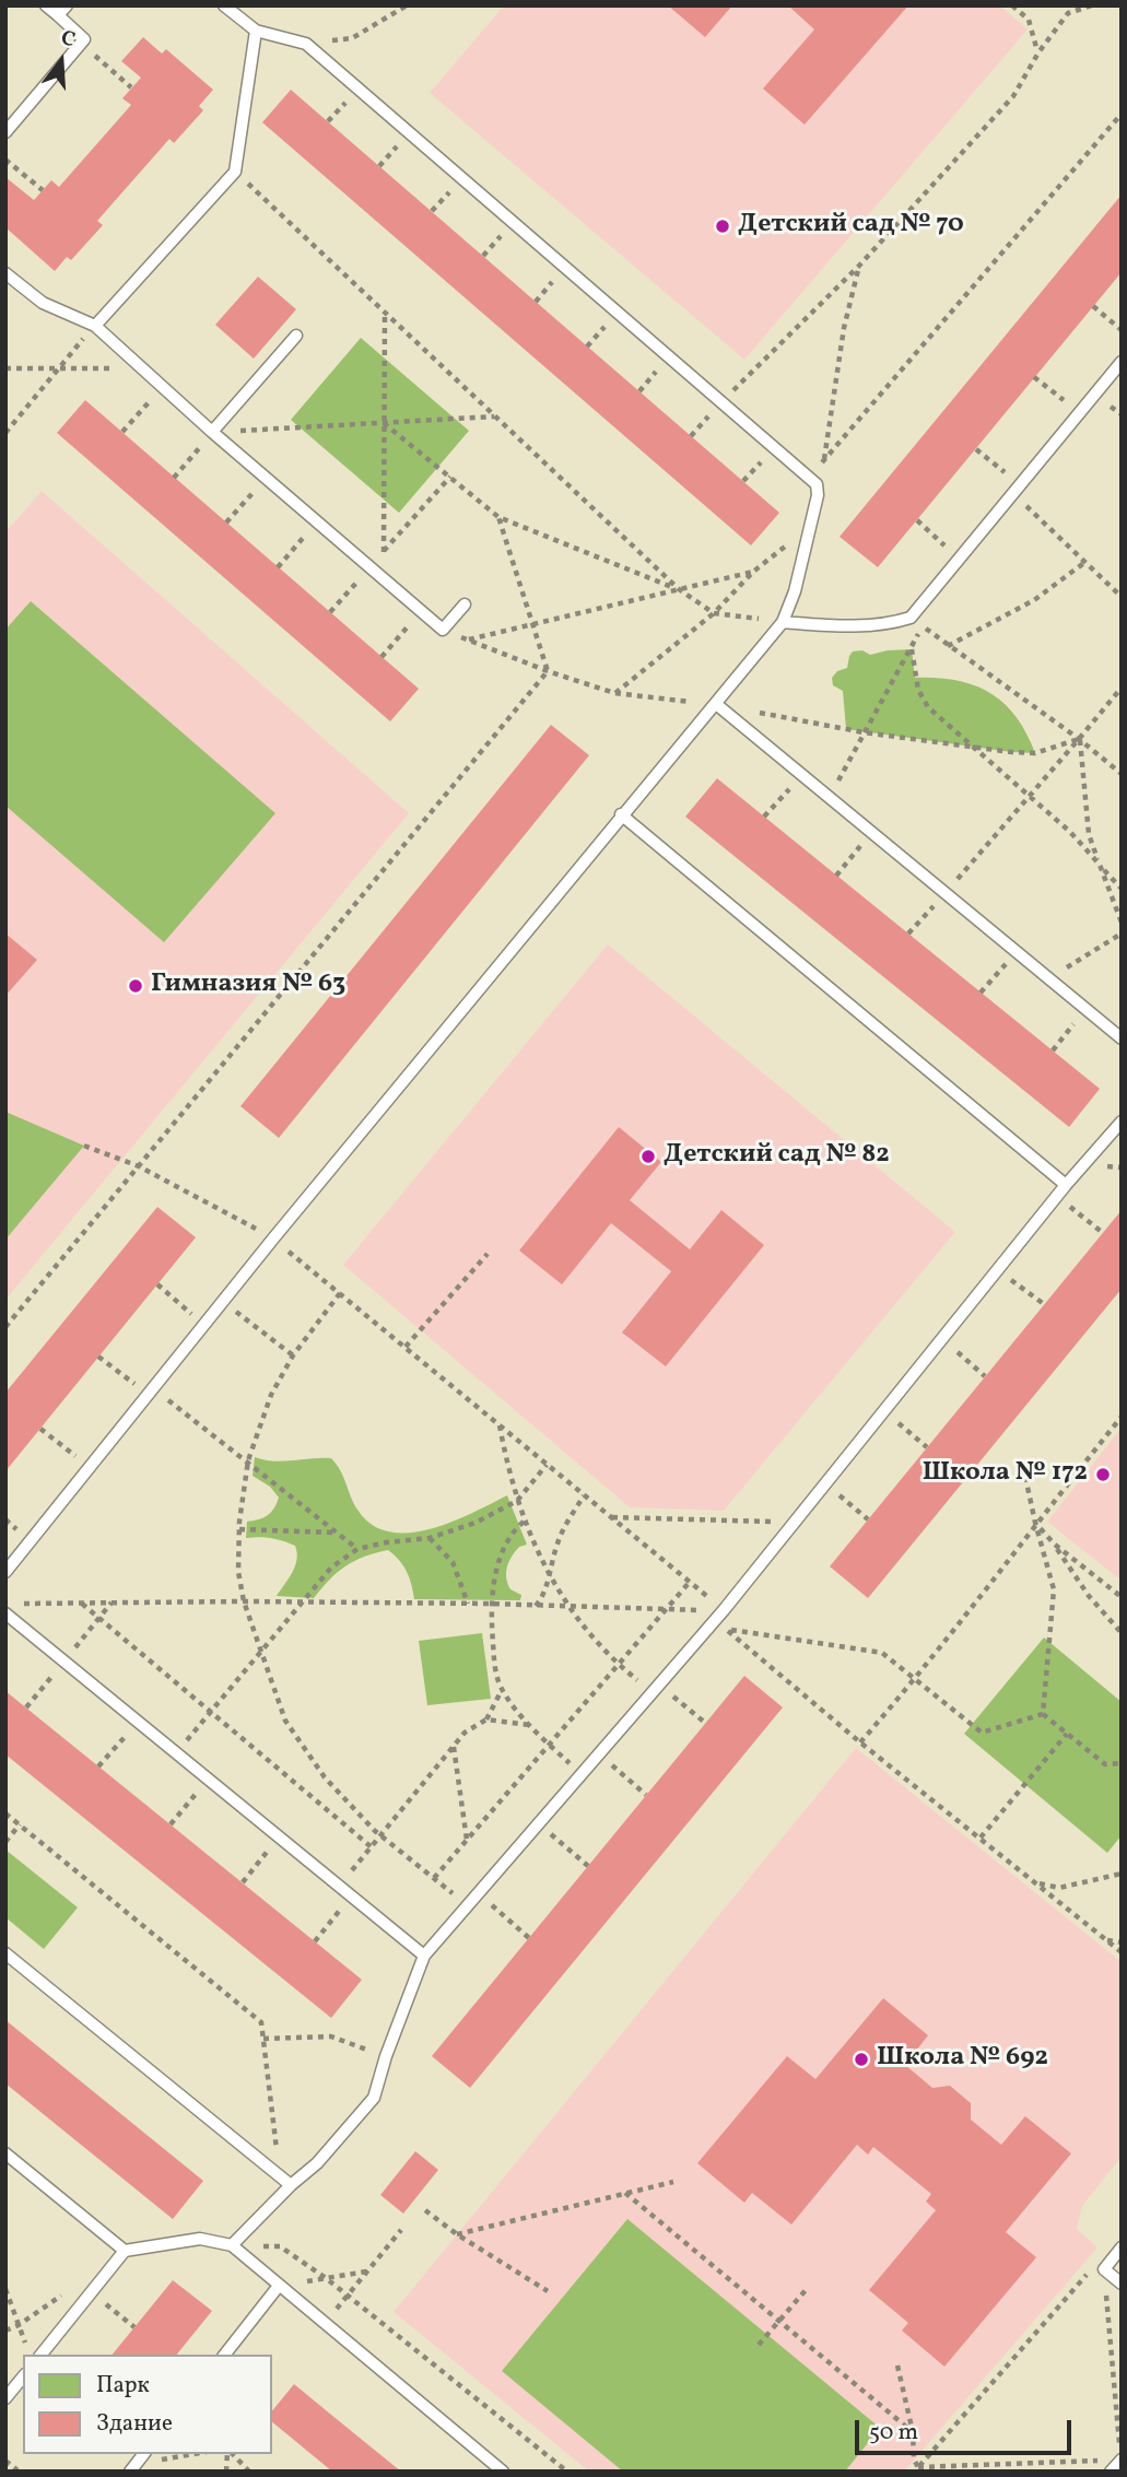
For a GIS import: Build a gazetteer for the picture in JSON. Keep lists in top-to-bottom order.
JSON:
{
  "places": [
    "Детский сад № 70",
    "Гимназия № 63",
    "Детский сад № 82",
    "Школа № 172",
    "Школа № 692"
  ],
  "legend": ["Парк", "Здание"],
  "scale_bar": "50 m",
  "north": "top"
}
